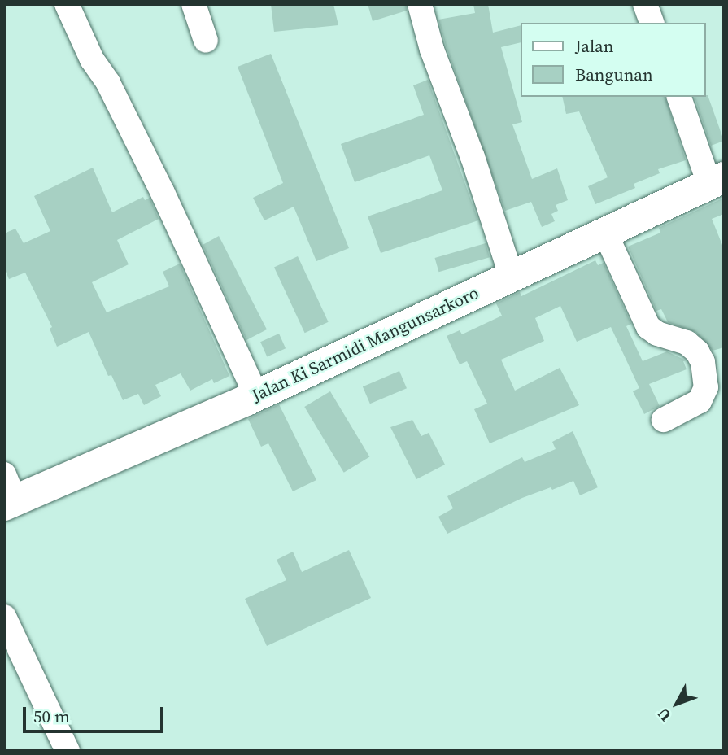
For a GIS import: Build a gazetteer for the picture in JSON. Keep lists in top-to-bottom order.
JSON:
{
  "streets": {
    "main road": ["Jalan Ki Sarmidi Mangunsarkoro"]
  },
  "legend": ["Jalan", "Bangunan"],
  "scale_bar": "50 m",
  "north": "bottom left"
}
